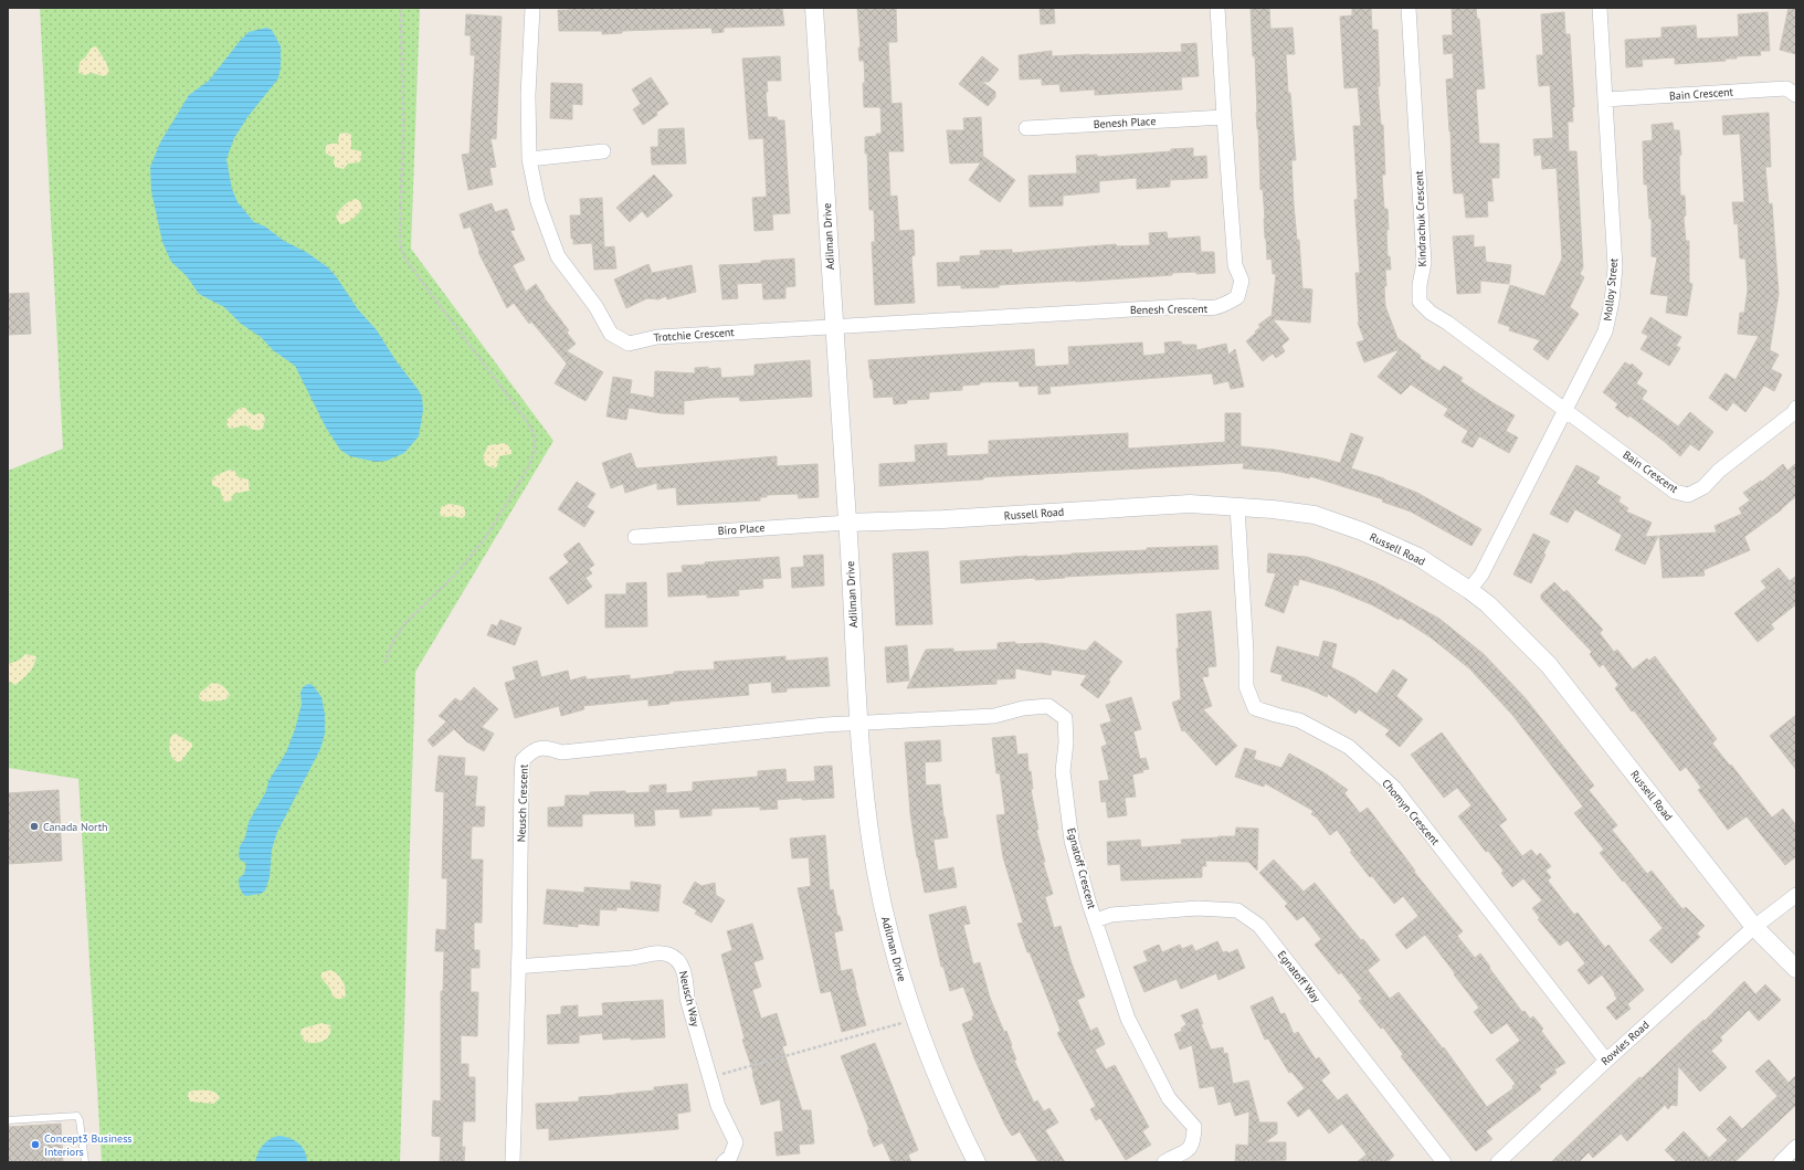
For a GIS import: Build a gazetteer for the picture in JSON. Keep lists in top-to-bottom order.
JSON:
{
  "streets": {
    "street": [
      "Bain Crescent",
      "Benesh Place",
      "Kindrachuk Crescent",
      "Adilman Drive",
      "Molloy Street",
      "Benesh Crescent",
      "Trotchie Crescent",
      "Russell Road",
      "Biro Place",
      "Neusch Crescent",
      "Chomyn Crescent",
      "Egnatoff Crescent",
      "Egnatoff Way",
      "Neusch Way",
      "Rowles Road"
    ]
  },
  "crossings": [
    ["Bain Crescent", "Kindrachuk Crescent"],
    ["Bain Crescent", "Molloy Street"],
    ["Benesh Place", "Benesh Crescent"],
    ["Kindrachuk Crescent", "Molloy Street"],
    ["Adilman Drive", "Benesh Crescent"],
    ["Adilman Drive", "Trotchie Crescent"],
    ["Adilman Drive", "Russell Road"],
    ["Adilman Drive", "Biro Place"],
    ["Adilman Drive", "Neusch Crescent"],
    ["Adilman Drive", "Egnatoff Crescent"],
    ["Molloy Street", "Russell Road"],
    ["Benesh Crescent", "Trotchie Crescent"],
    ["Russell Road", "Biro Place"],
    ["Russell Road", "Chomyn Crescent"],
    ["Russell Road", "Rowles Road"],
    ["Neusch Crescent", "Egnatoff Crescent"],
    ["Neusch Crescent", "Neusch Way"],
    ["Chomyn Crescent", "Rowles Road"],
    ["Egnatoff Crescent", "Egnatoff Way"]
  ],
  "places": ["Canada North", "Concept3 Business Interiors"]
}
